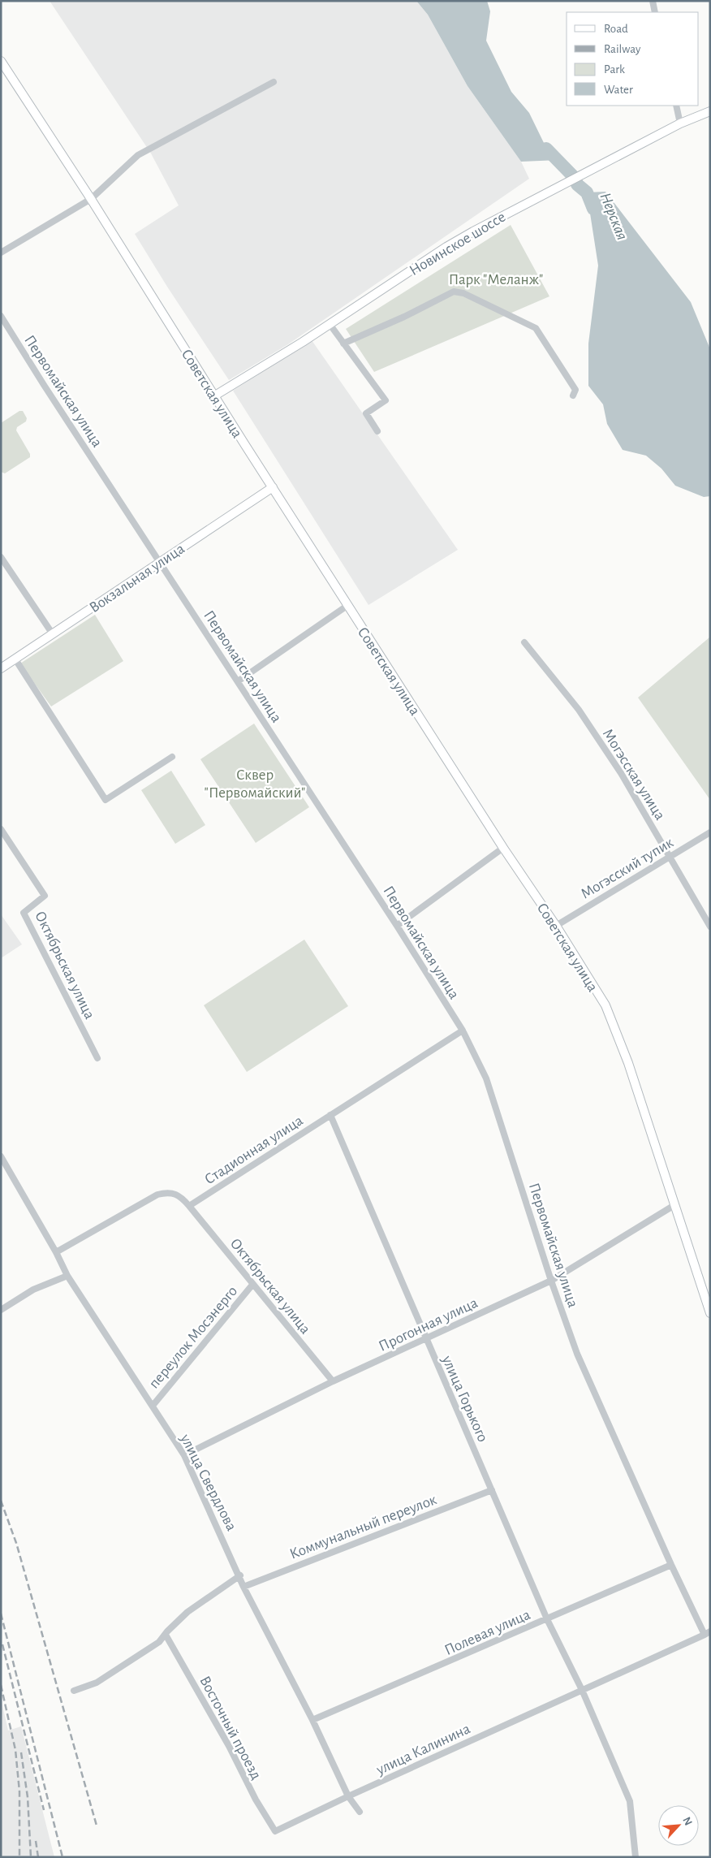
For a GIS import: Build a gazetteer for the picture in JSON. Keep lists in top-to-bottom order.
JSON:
{
  "streets": {
    "street": [
      "Новинское шоссе",
      "Первомайская улица",
      "Советская улица",
      "Вокзальная улица",
      "Могэсская улица",
      "Могэсский тупик",
      "Октябрьская улица",
      "Стадионная улица",
      "Прогонная улица",
      "переулок Мосэнерго",
      "улица Горького",
      "улица Свердлова",
      "Коммунальный переулок",
      "Полевая улица",
      "Восточный проезд",
      "улица Калинина"
    ]
  },
  "crossings": [
    ["Новинское шоссе", "Советская улица"],
    ["Первомайская улица", "Вокзальная улица"],
    ["Первомайская улица", "Стадионная улица"],
    ["Первомайская улица", "Прогонная улица"],
    ["Первомайская улица", "Полевая улица"],
    ["Первомайская улица", "улица Калинина"],
    ["Советская улица", "Вокзальная улица"],
    ["Советская улица", "Могэсский тупик"],
    ["Советская улица", "Прогонная улица"],
    ["Могэсская улица", "Могэсский тупик"],
    ["Октябрьская улица", "Стадионная улица"],
    ["Октябрьская улица", "Прогонная улица"],
    ["Октябрьская улица", "переулок Мосэнерго"],
    ["Стадионная улица", "улица Горького"],
    ["Прогонная улица", "улица Горького"],
    ["Прогонная улица", "улица Свердлова"],
    ["переулок Мосэнерго", "улица Свердлова"],
    ["улица Горького", "Коммунальный переулок"],
    ["улица Горького", "Полевая улица"],
    ["улица Горького", "улица Калинина"],
    ["улица Свердлова", "Коммунальный переулок"],
    ["улица Свердлова", "Полевая улица"],
    ["улица Свердлова", "улица Калинина"],
    ["Восточный проезд", "улица Калинина"]
  ],
  "water": ["Нерская"],
  "parks": ["Парк \"Меланж\"", "Сквер \"Первомайский\""],
  "legend": [
    "Road",
    "Railway",
    "Park",
    "Water"
  ],
  "north": "top right"
}
